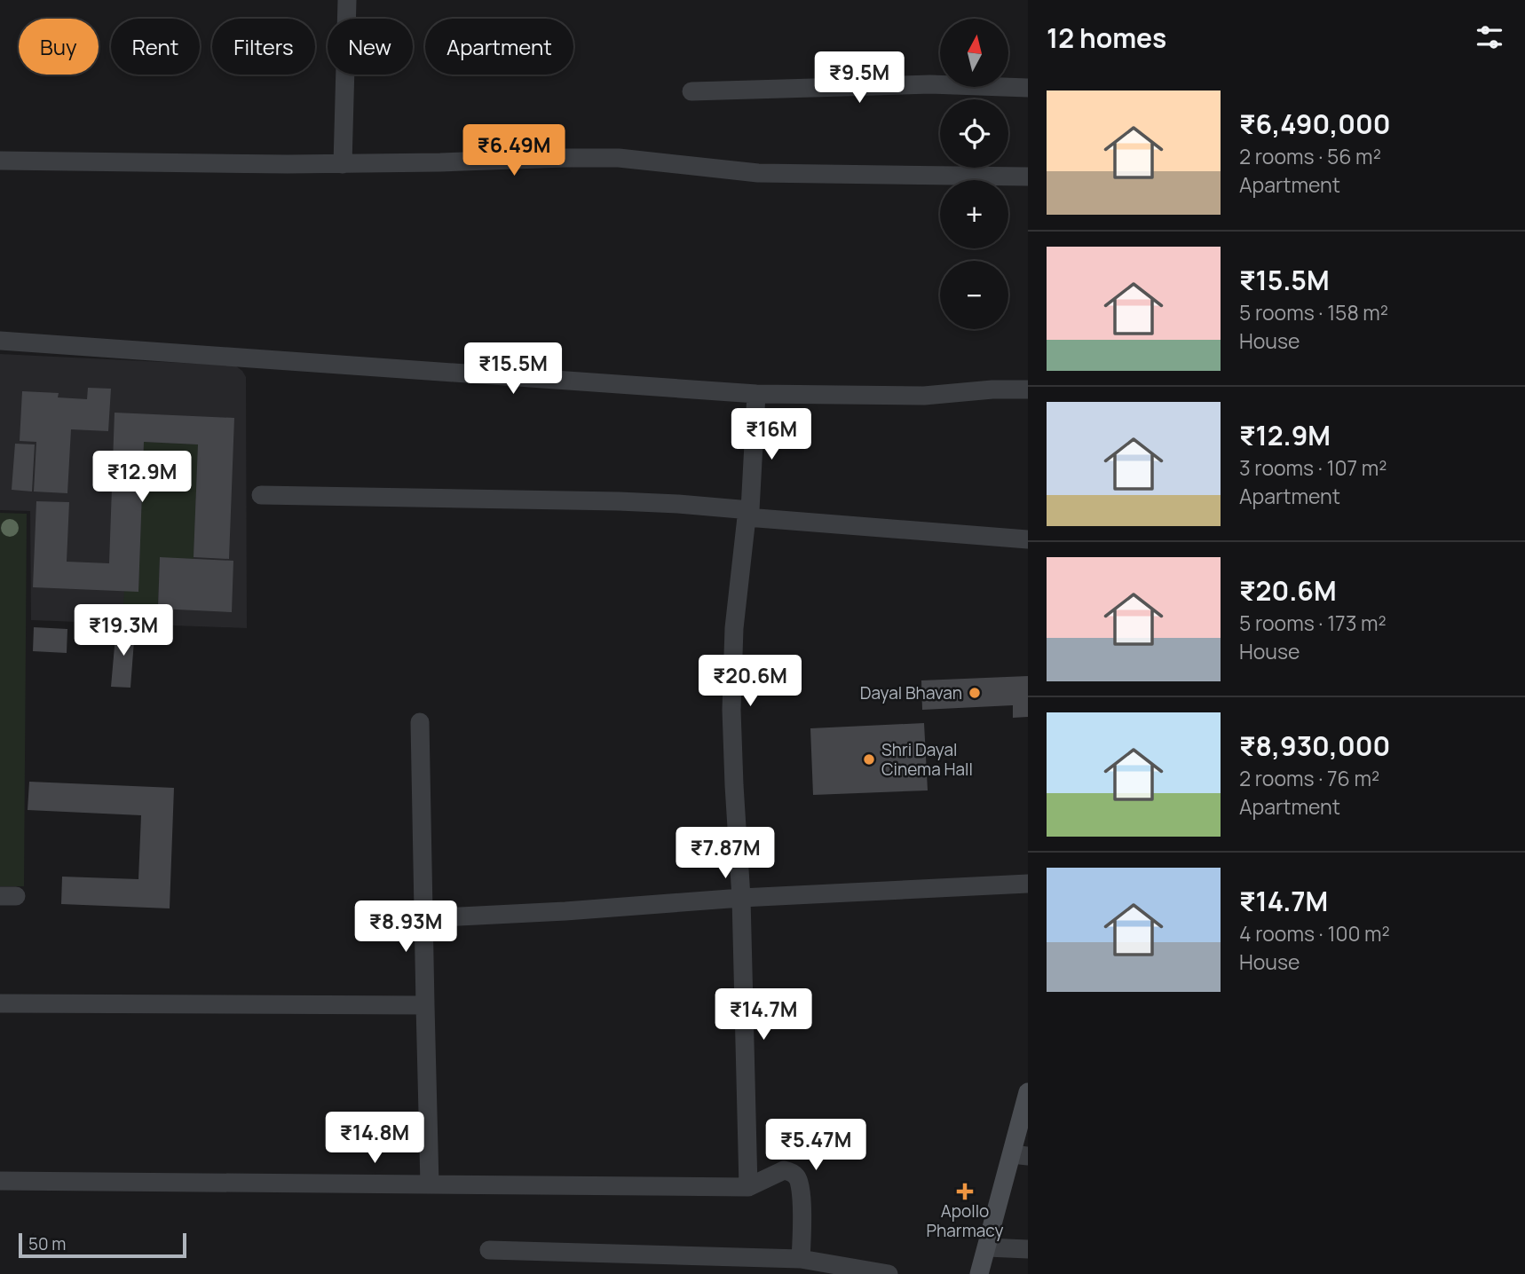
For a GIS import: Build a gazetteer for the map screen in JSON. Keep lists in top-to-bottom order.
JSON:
{
  "places": {
    "other": ["Dayal Bhavan", "Shri Dayal Cinema Hall"],
    "health": ["Apollo Pharmacy"]
  },
  "scale_bar": "50 m",
  "north": "top",
  "page": {
    "heading": "12 homes",
    "map_buttons": ["+", "−"],
    "chip": [
      "Buy",
      "Rent",
      "Filters",
      "New",
      "Apartment"
    ],
    "price": [
      "₹9.5M",
      "₹6.49M",
      "₹15.5M",
      "₹16M",
      "₹12.9M",
      "₹19.3M",
      "₹20.6M",
      "₹7.87M",
      "₹8.93M",
      "₹14.7M",
      "₹14.8M",
      "₹5.47M"
    ],
    "list": [
      {
        "name": "₹6,490,000",
        "note": "2 rooms · 56 m² · Apartment"
      },
      {
        "name": "₹15.5M",
        "note": "5 rooms · 158 m² · House"
      },
      {
        "name": "₹12.9M",
        "note": "3 rooms · 107 m² · Apartment"
      },
      {
        "name": "₹20.6M",
        "note": "5 rooms · 173 m² · House"
      },
      {
        "name": "₹8,930,000",
        "note": "2 rooms · 76 m² · Apartment"
      },
      {
        "name": "₹14.7M",
        "note": "4 rooms · 100 m² · House"
      }
    ],
    "scale": "50 m"
  }
}
